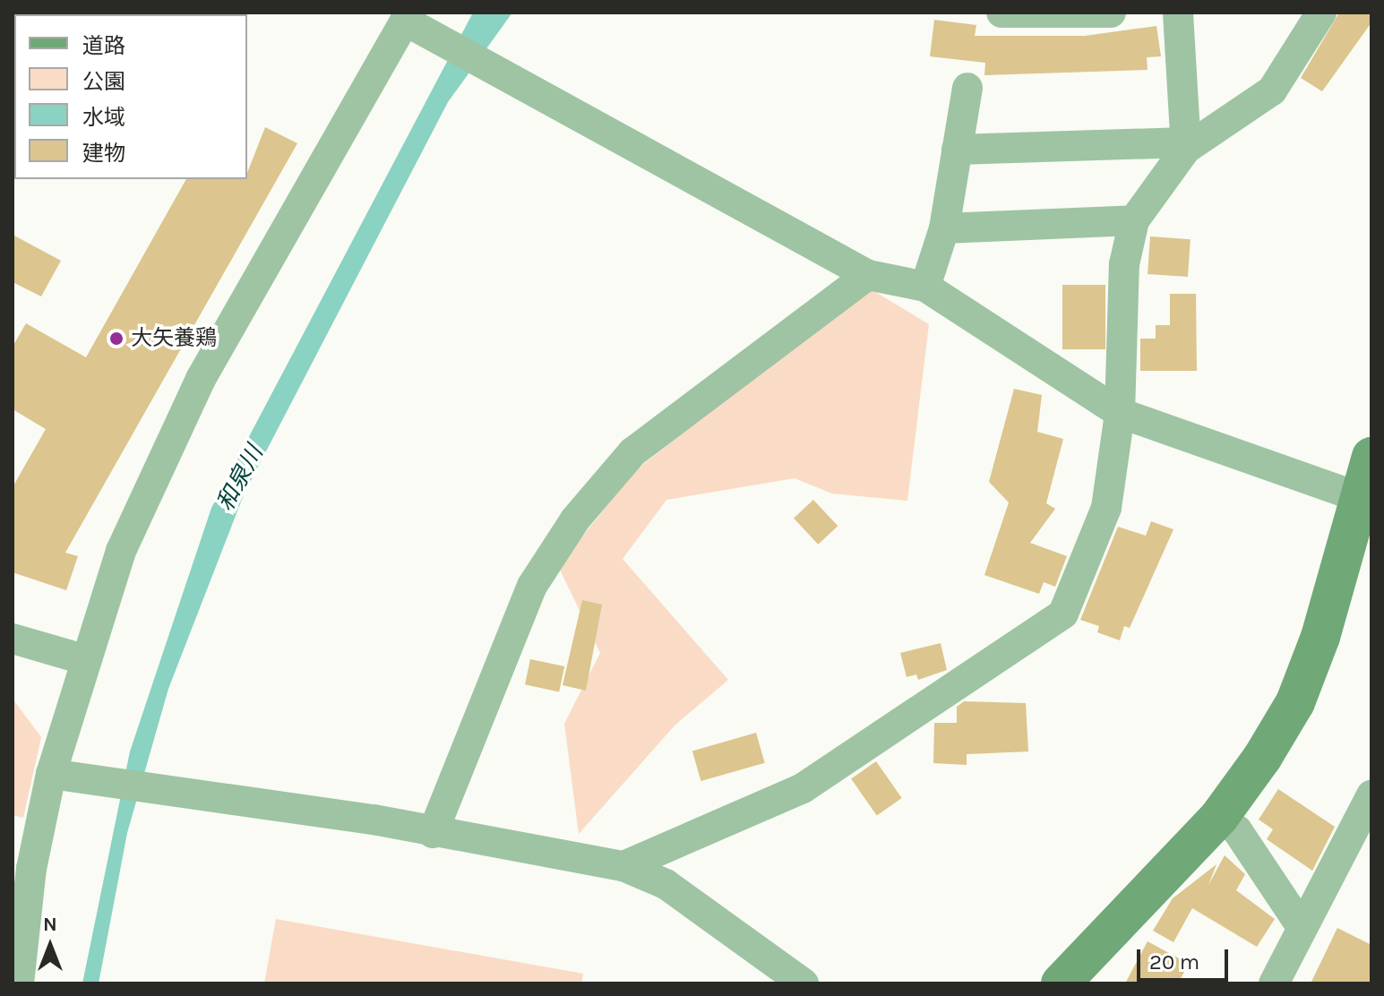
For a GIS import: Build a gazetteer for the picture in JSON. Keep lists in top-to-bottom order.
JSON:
{
  "water": ["和泉川"],
  "places": ["大矢養鶏"],
  "legend": [
    "道路",
    "公園",
    "水域",
    "建物"
  ],
  "scale_bar": "20 m",
  "north": "top"
}
